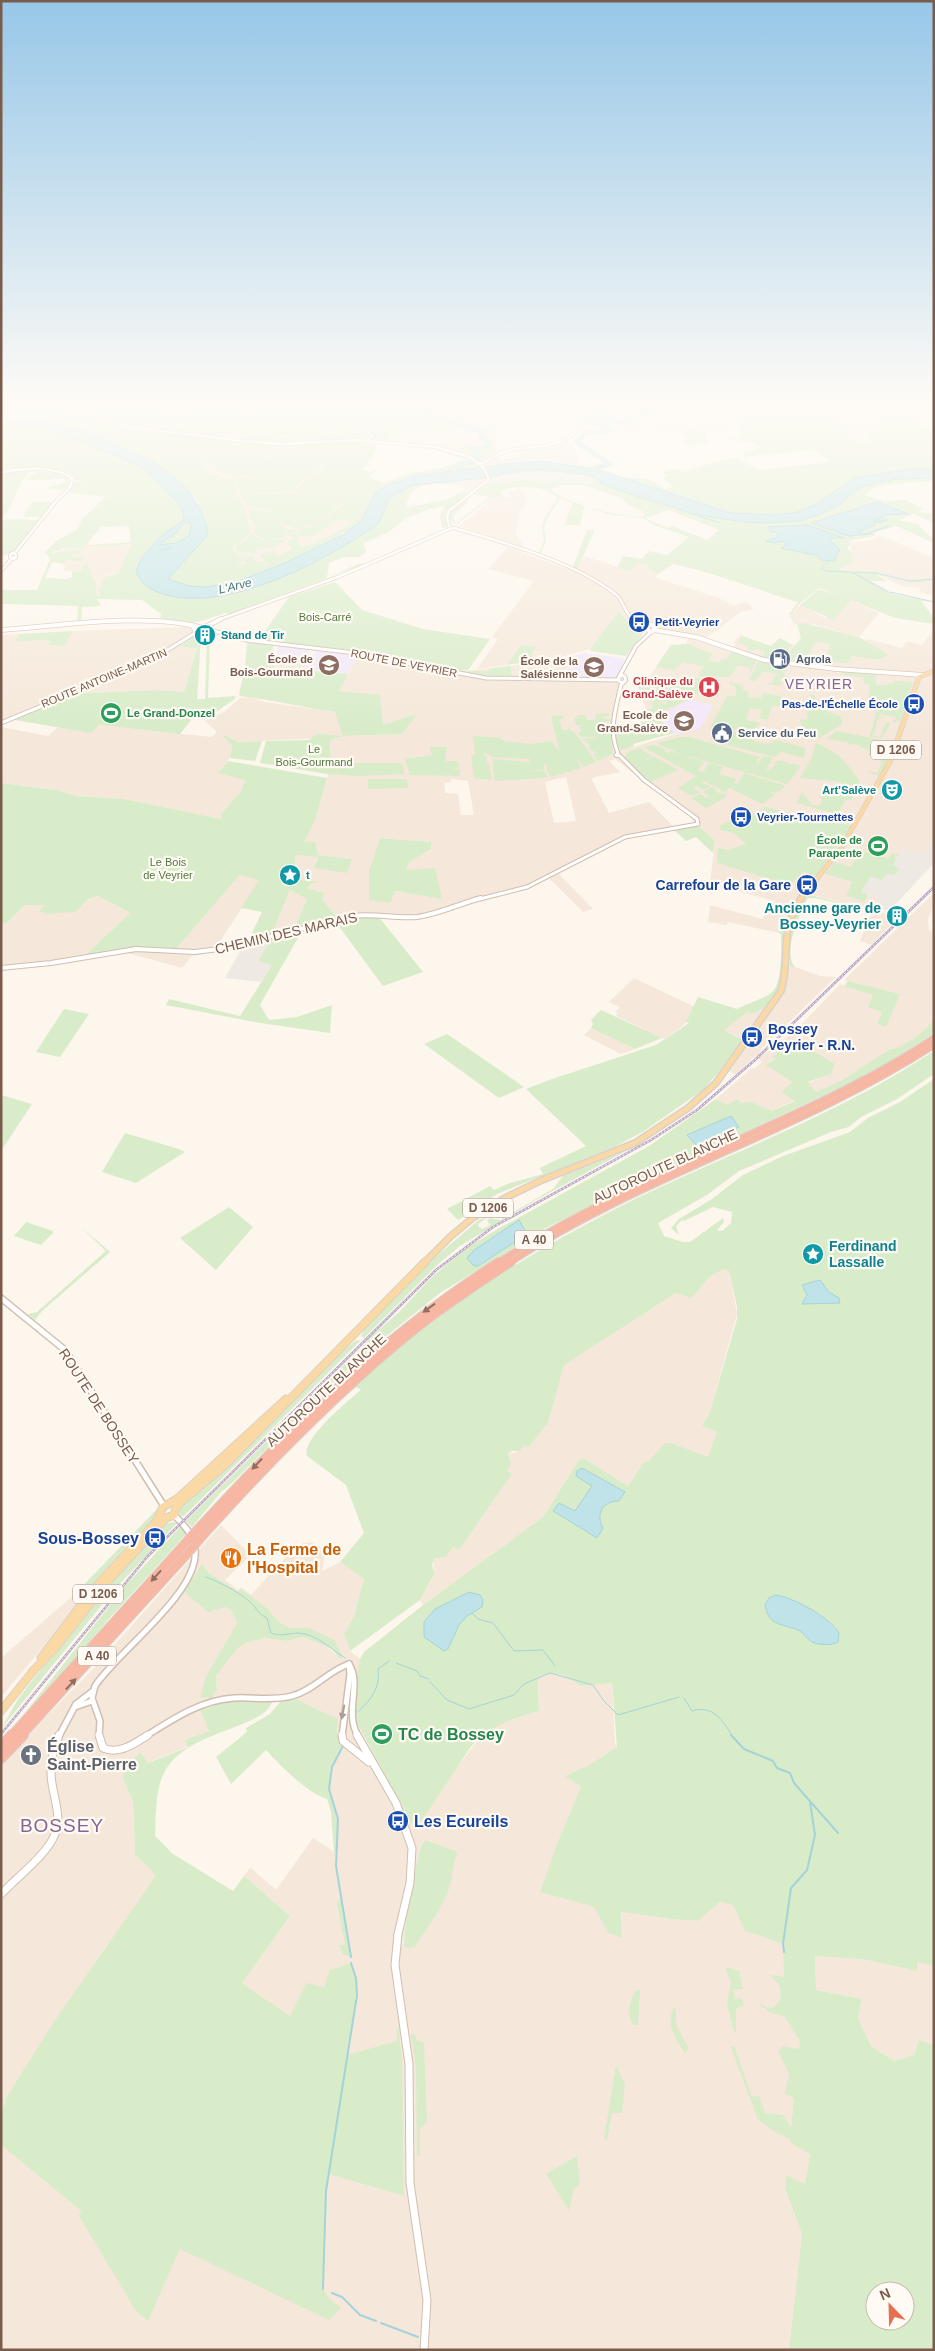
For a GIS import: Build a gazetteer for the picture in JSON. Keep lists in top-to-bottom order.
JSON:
{
  "streets": {
    "highway": ["AUTOROUTE BLANCHE", "A 40"],
    "main road": ["ROUTE DE VEYRIER", "D 1206"],
    "street": ["ROUTE ANTOINE-MARTIN", "CHEMIN DES MARAIS", "ROUTE DE BOSSEY"]
  },
  "crossings": [
    ["ROUTE DE VEYRIER", "ROUTE ANTOINE-MARTIN"],
    ["D 1206", "ROUTE DE BOSSEY"]
  ],
  "districts": ["VEYRIER", "BOSSEY"],
  "water": ["L'Arve"],
  "parks": ["Bois-Carré", "Le Bois-Gourmand", "Le Bois de Veyrier"],
  "places": {
    "bus stop": [
      "Petit-Veyrier",
      "Pas-de-l'Échelle École",
      "Veyrier-Tournettes",
      "Carrefour de la Gare",
      "Bossey Veyrier - R.N.",
      "Sous-Bossey",
      "Les Ecureils"
    ],
    "building": ["Stand de Tir", "Ancienne gare de Bossey-Veyrier"],
    "fuel station": ["Agrola"],
    "school or university": ["École de Bois-Gourmand", "École de la Salésienne", "Ecole de Grand-Salève"],
    "hospital": ["Clinique du Grand-Salève"],
    "sports": ["Le Grand-Donzel", "École de Parapente", "TC de Bossey"],
    "public building": ["Service du Feu"],
    "theatre": ["Art’Salève"],
    "place": ["t", "Ferdinand Lassalle"],
    "restaurant": ["La Ferme de l'Hospital"],
    "church": ["Église Saint-Pierre"]
  },
  "north": "top left"
}
